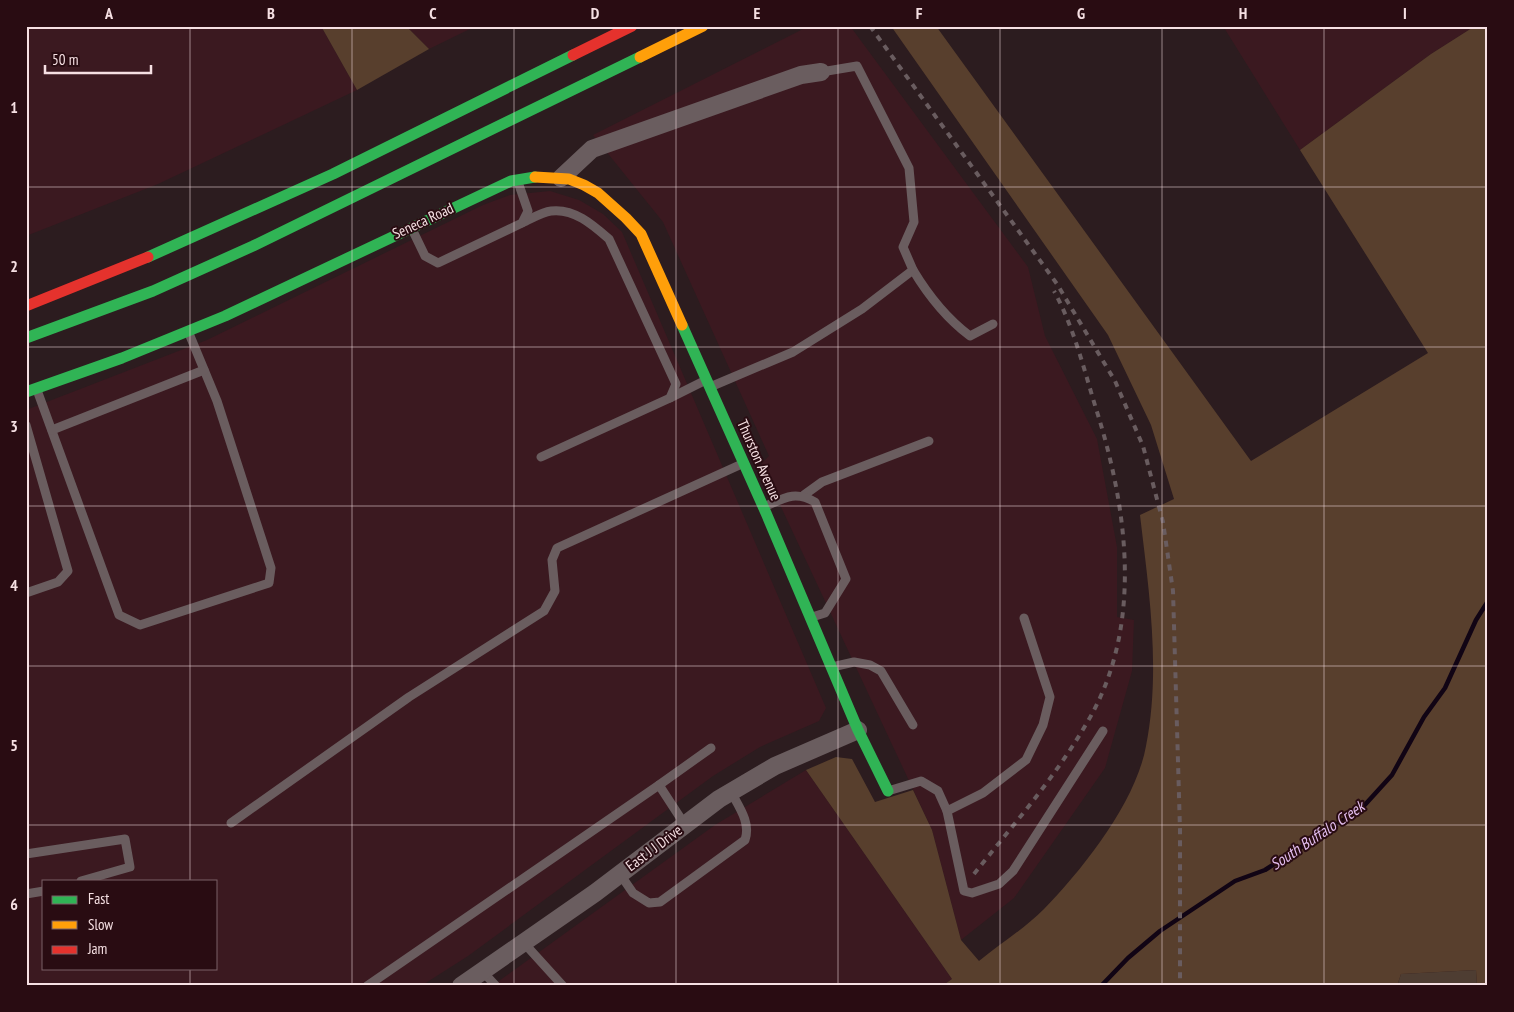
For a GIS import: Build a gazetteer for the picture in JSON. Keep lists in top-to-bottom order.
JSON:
{
  "streets": {
    "main road": ["Seneca Road", "Thurston Avenue"],
    "street": ["East J J Drive"]
  },
  "crossings": [
    ["Seneca Road", "Thurston Avenue"],
    ["Thurston Avenue", "East J J Drive"]
  ],
  "water": ["South Buffalo Creek"],
  "legend": ["Fast", "Slow", "Jam"],
  "scale_bar": "50 m",
  "grid": {
    "columns": [
      "A",
      "B",
      "C",
      "D",
      "E",
      "F",
      "G",
      "H",
      "I"
    ],
    "rows": [
      "1",
      "2",
      "3",
      "4",
      "5",
      "6"
    ]
  }
}
